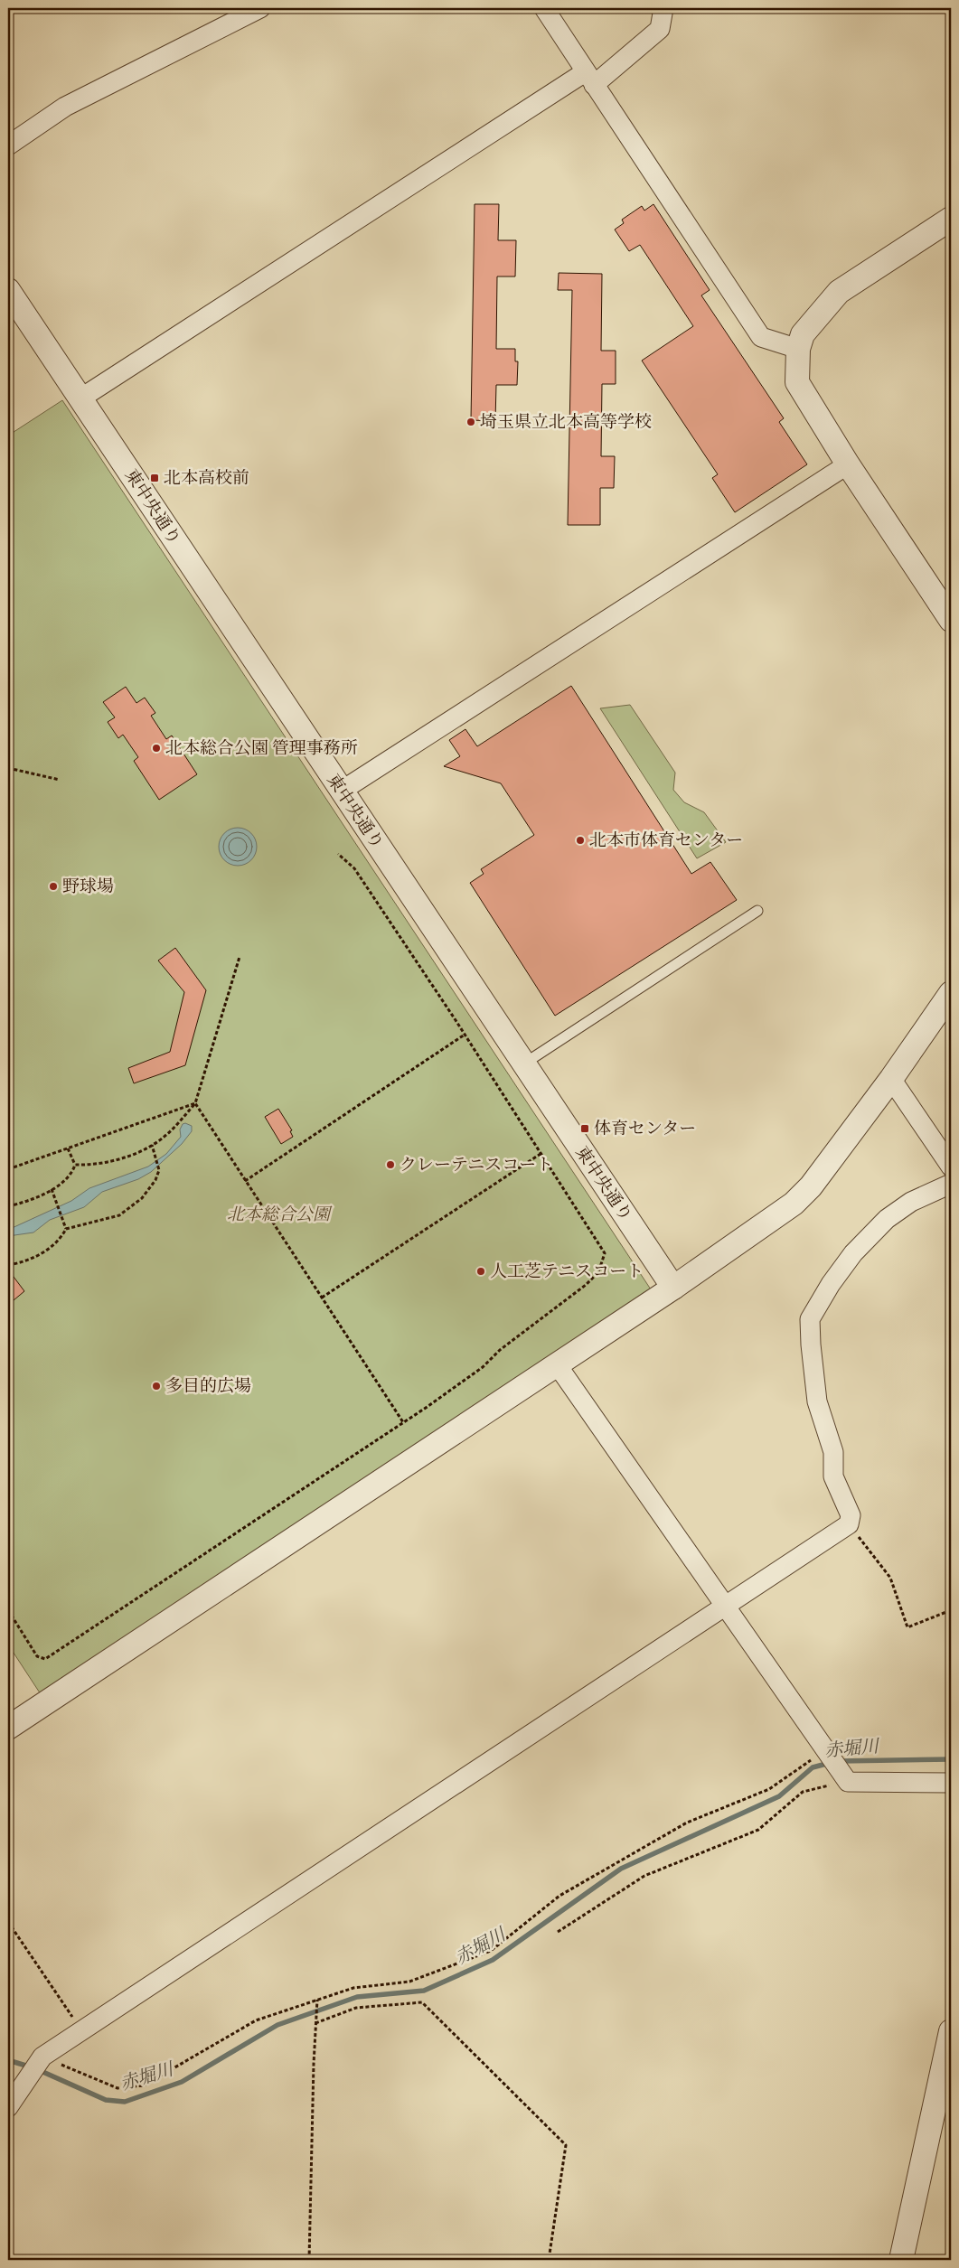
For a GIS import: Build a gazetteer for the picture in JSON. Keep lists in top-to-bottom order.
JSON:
{
  "streets": {
    "street": ["東中央通り"]
  },
  "water": ["赤堀川"],
  "parks": ["北本総合公園"],
  "places": {
    "other": [
      "埼玉県立北本高等学校",
      "北本総合公園 管理事務所",
      "北本市体育センター",
      "野球場",
      "クレーテニスコート",
      "人工芝テニスコート",
      "多目的広場"
    ],
    "transit": ["北本高校前", "体育センター"]
  }
}
